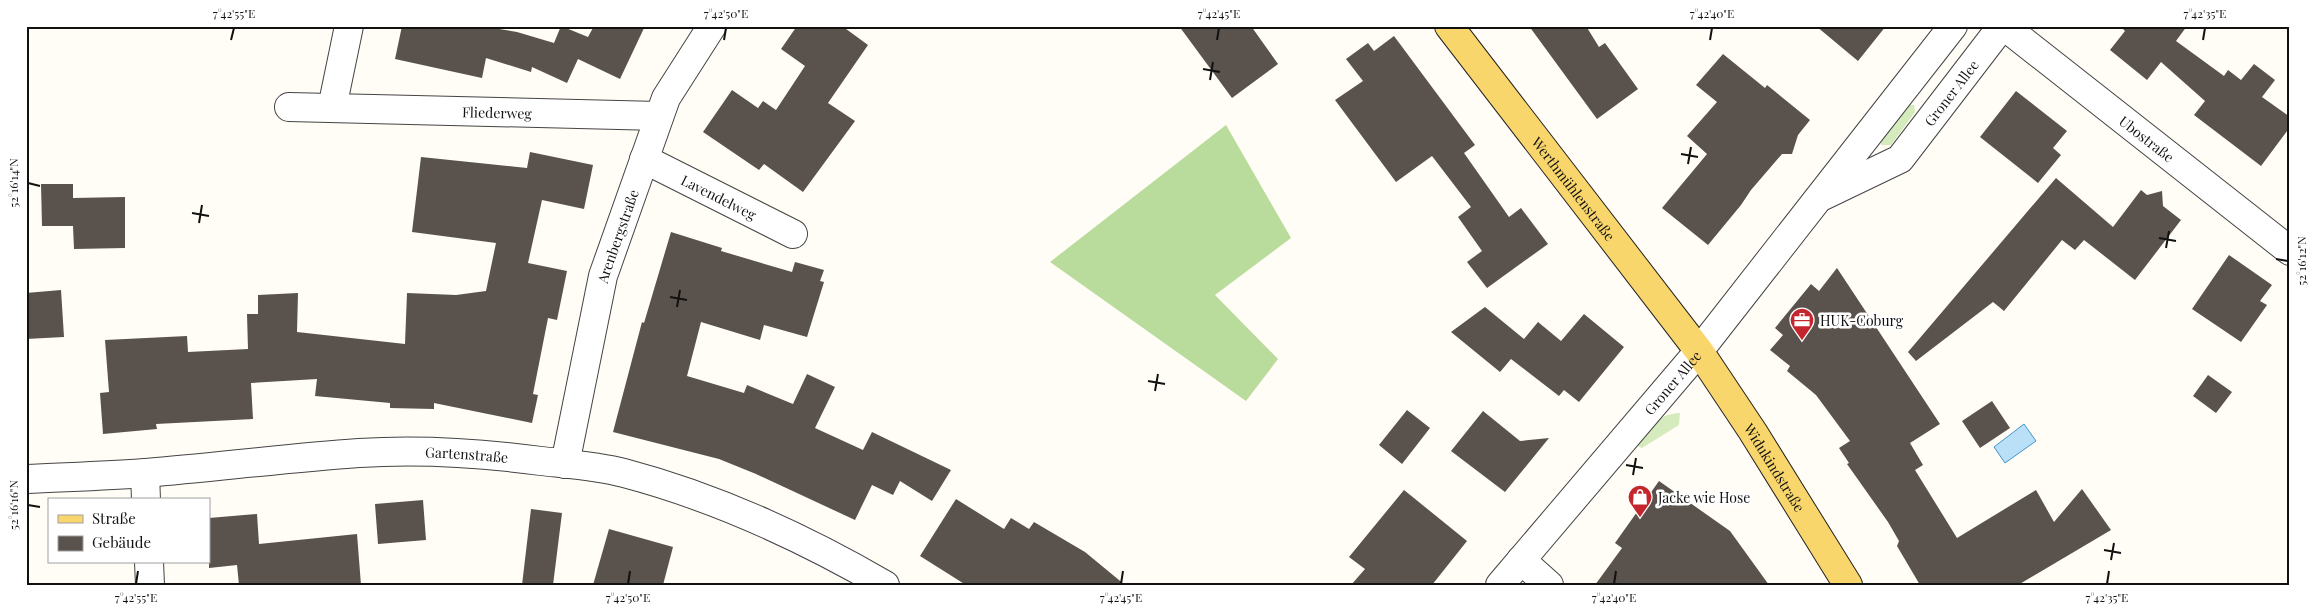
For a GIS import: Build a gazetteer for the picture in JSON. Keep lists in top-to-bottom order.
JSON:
{
  "streets": {
    "main road": ["Werthmühlenstraße", "Widukindstraße"],
    "street": [
      "Groner Allee",
      "Fliederweg",
      "Ubostraße",
      "Lavendelweg",
      "Arenbergstraße",
      "Gartenstraße"
    ]
  },
  "crossings": [
    ["Groner Allee", "Ubostraße"],
    ["Groner Allee", "Werthmühlenstraße"],
    ["Groner Allee", "Widukindstraße"],
    ["Fliederweg", "Arenbergstraße"],
    ["Werthmühlenstraße", "Widukindstraße"],
    ["Lavendelweg", "Arenbergstraße"],
    ["Arenbergstraße", "Gartenstraße"]
  ],
  "places": {
    "office": ["HUK-Coburg"],
    "shop": ["Jacke wie Hose"]
  },
  "legend": ["Straße", "Gebäude"],
  "coordinates": [
    "7°42'55\"E",
    "7°42'50\"E",
    "7°42'45\"E",
    "7°42'40\"E",
    "7°42'35\"E",
    "52°16'14\"N",
    "52°16'12\"N",
    "52°16'16\"N"
  ]
}
